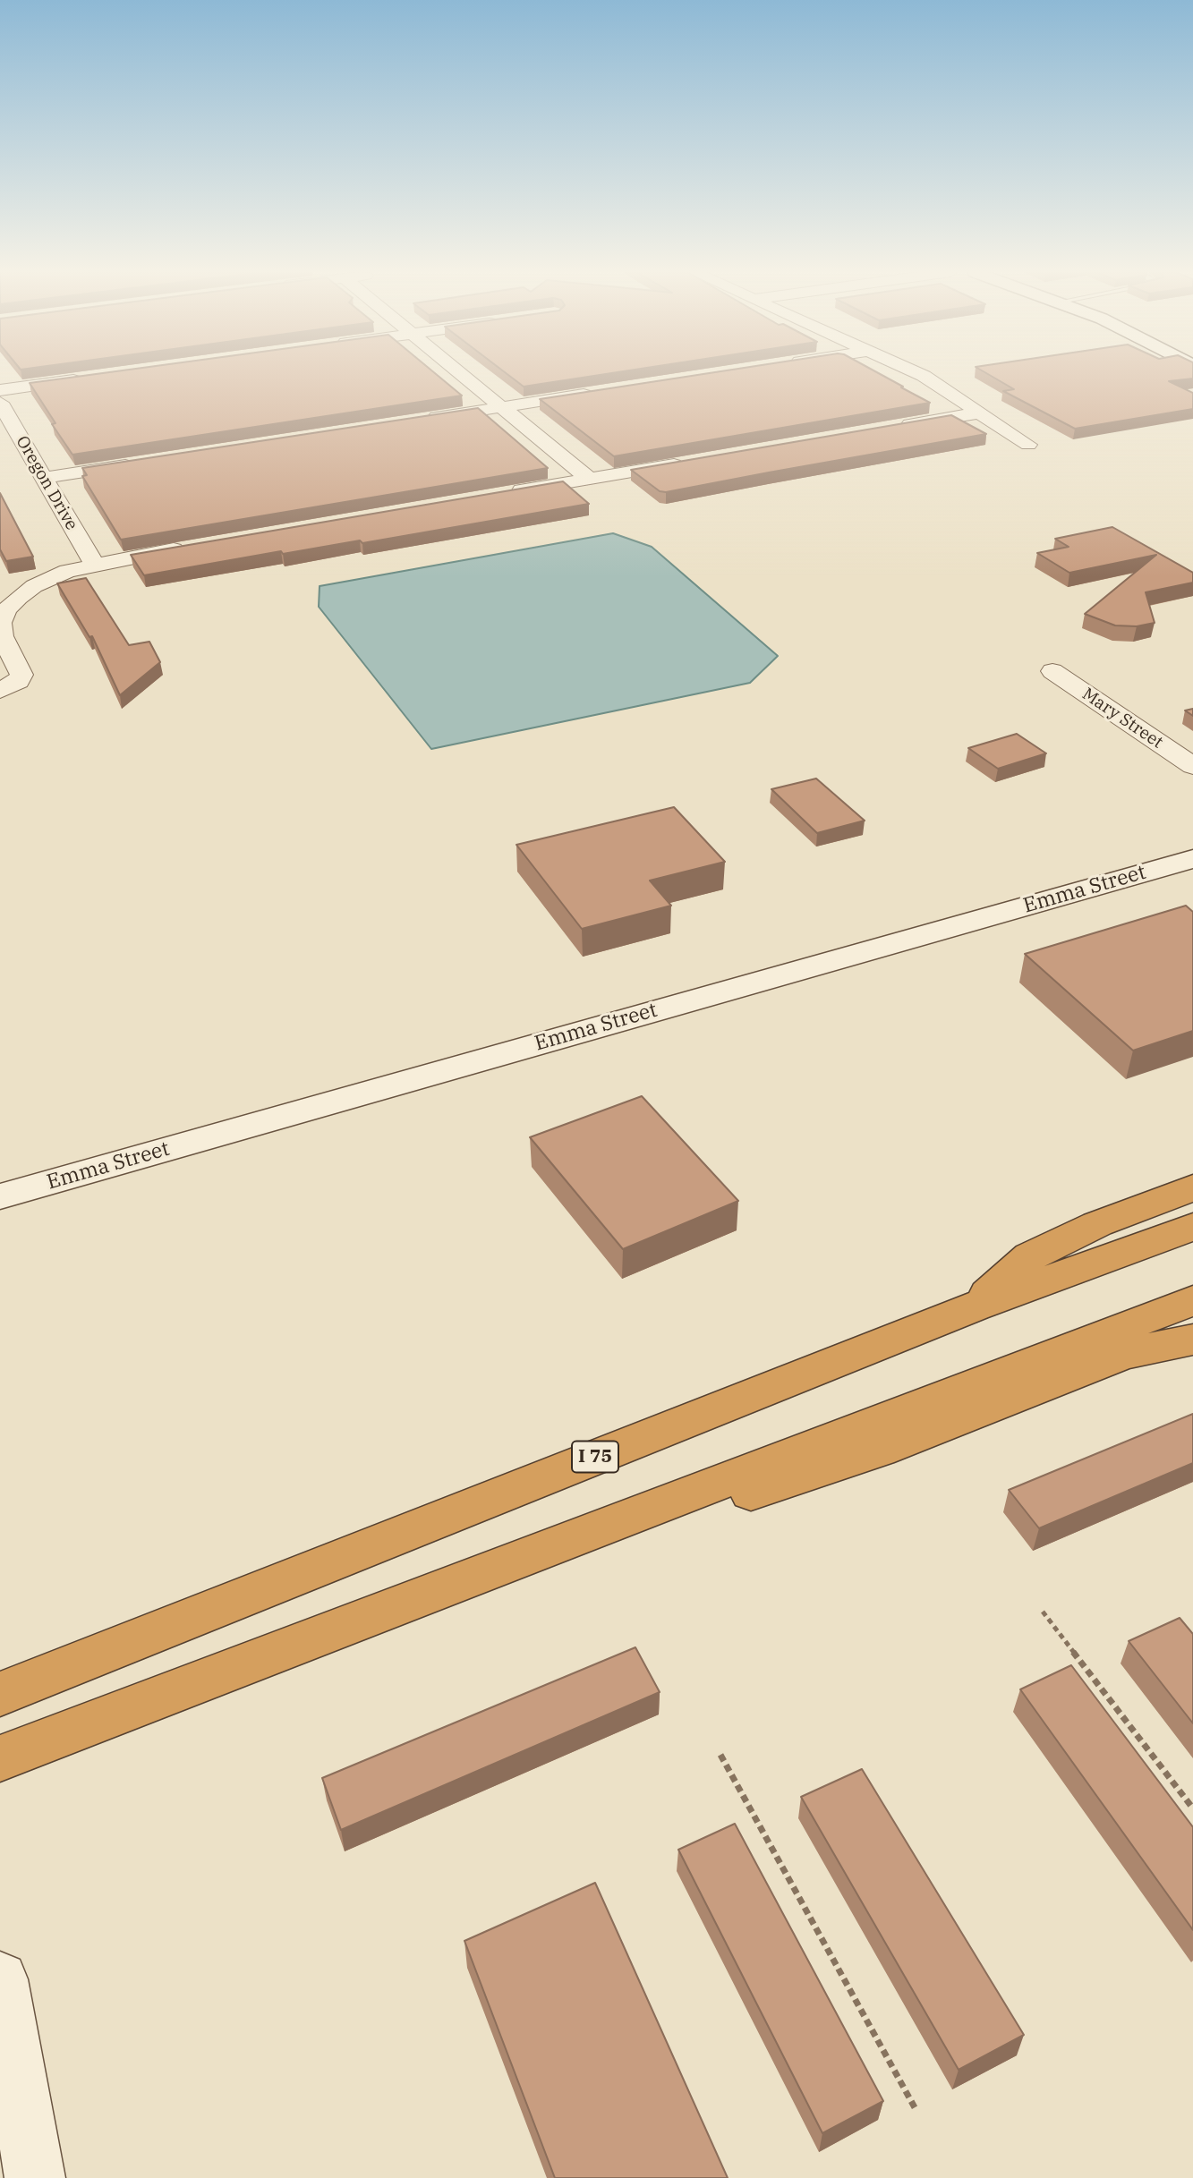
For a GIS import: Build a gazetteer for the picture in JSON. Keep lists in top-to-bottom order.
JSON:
{
  "streets": {
    "highway": ["I 75"],
    "street": ["Oregon Drive", "Mary Street", "Emma Street"]
  }
}
